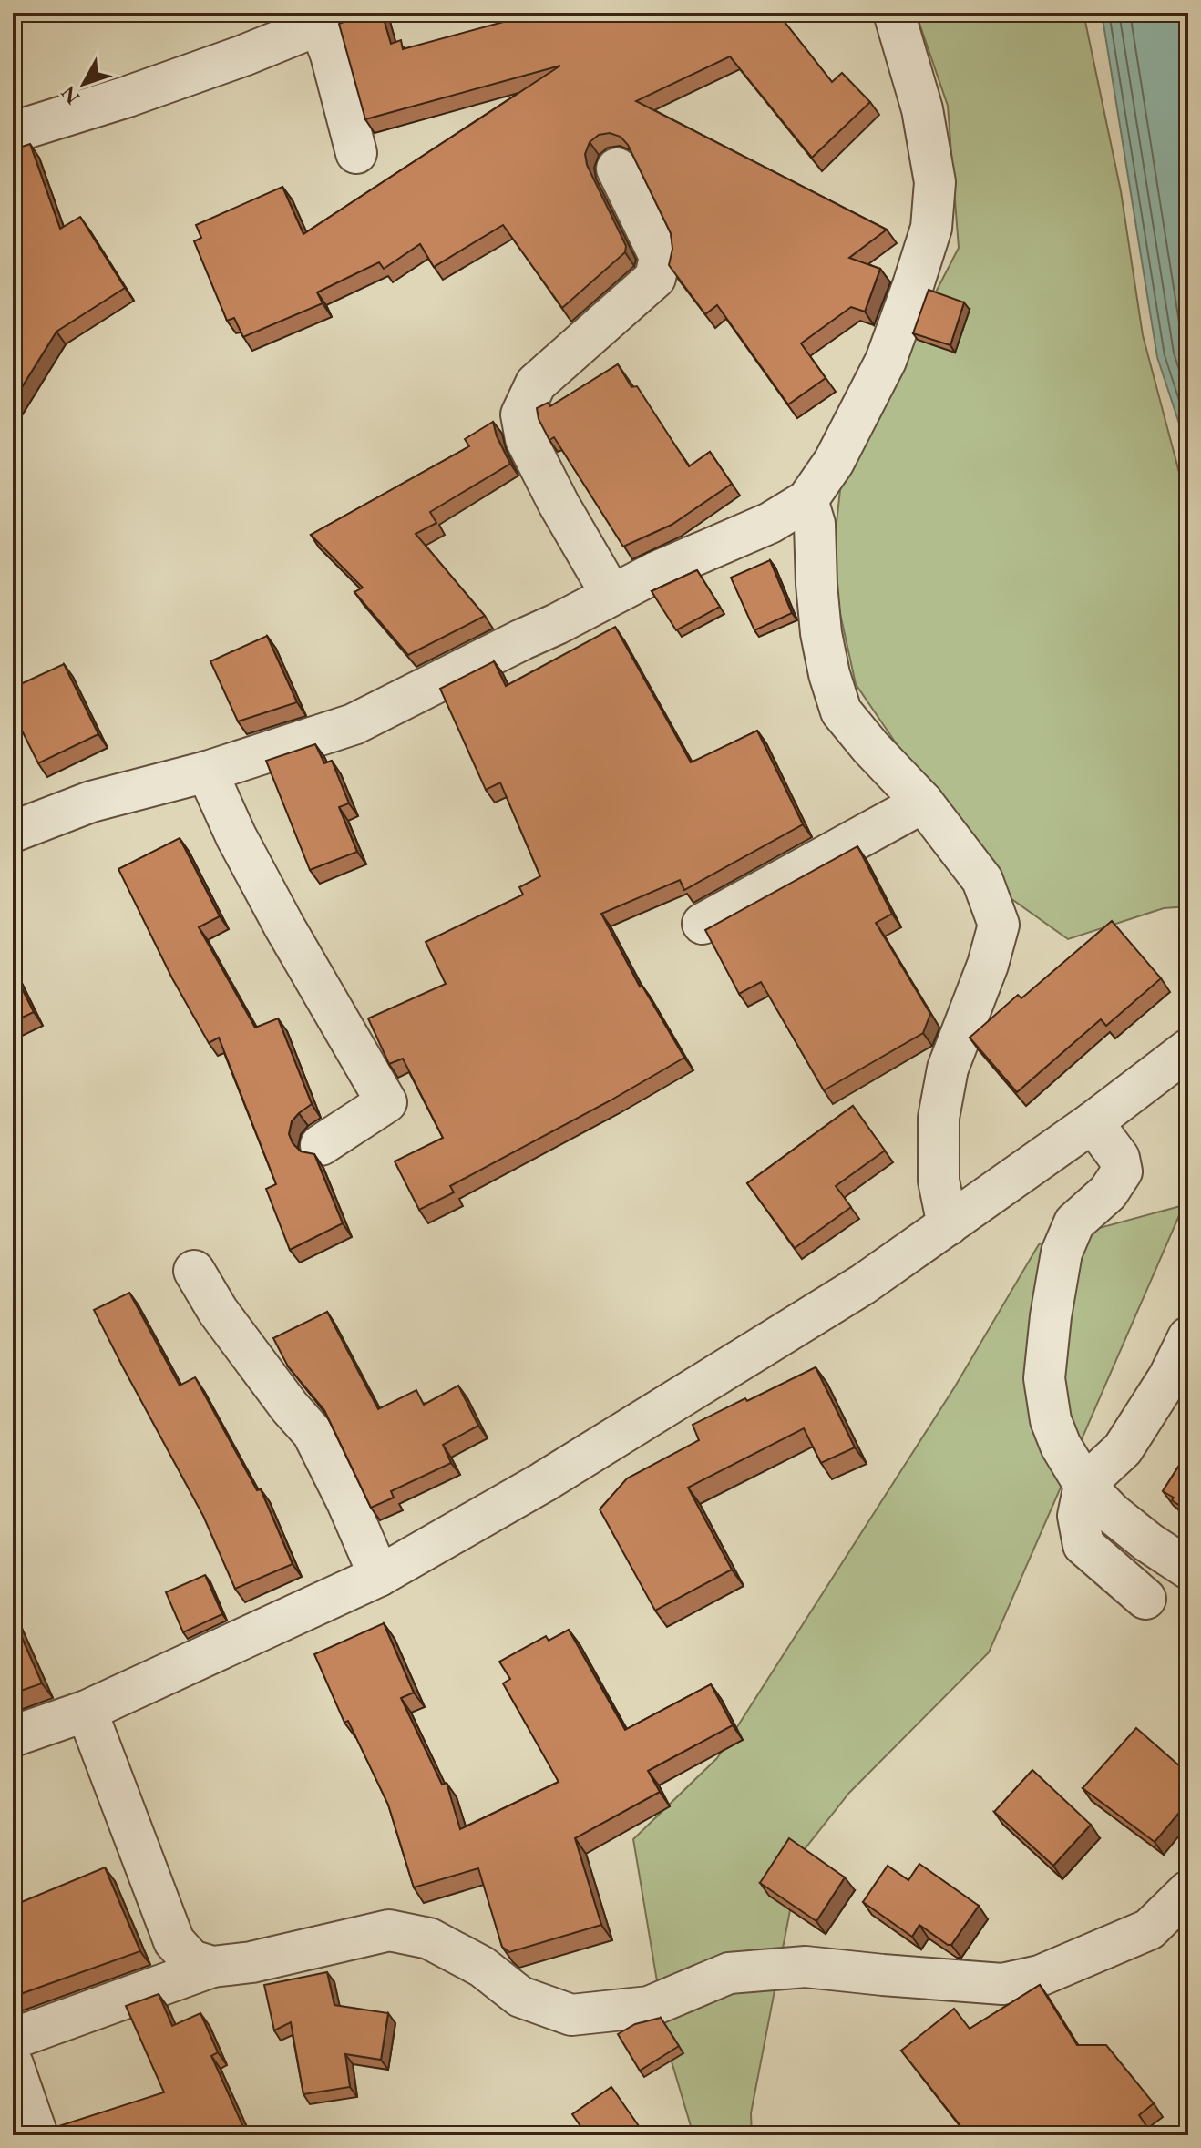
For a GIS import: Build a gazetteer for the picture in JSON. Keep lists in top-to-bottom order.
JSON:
{
  "north": "bottom left"
}
